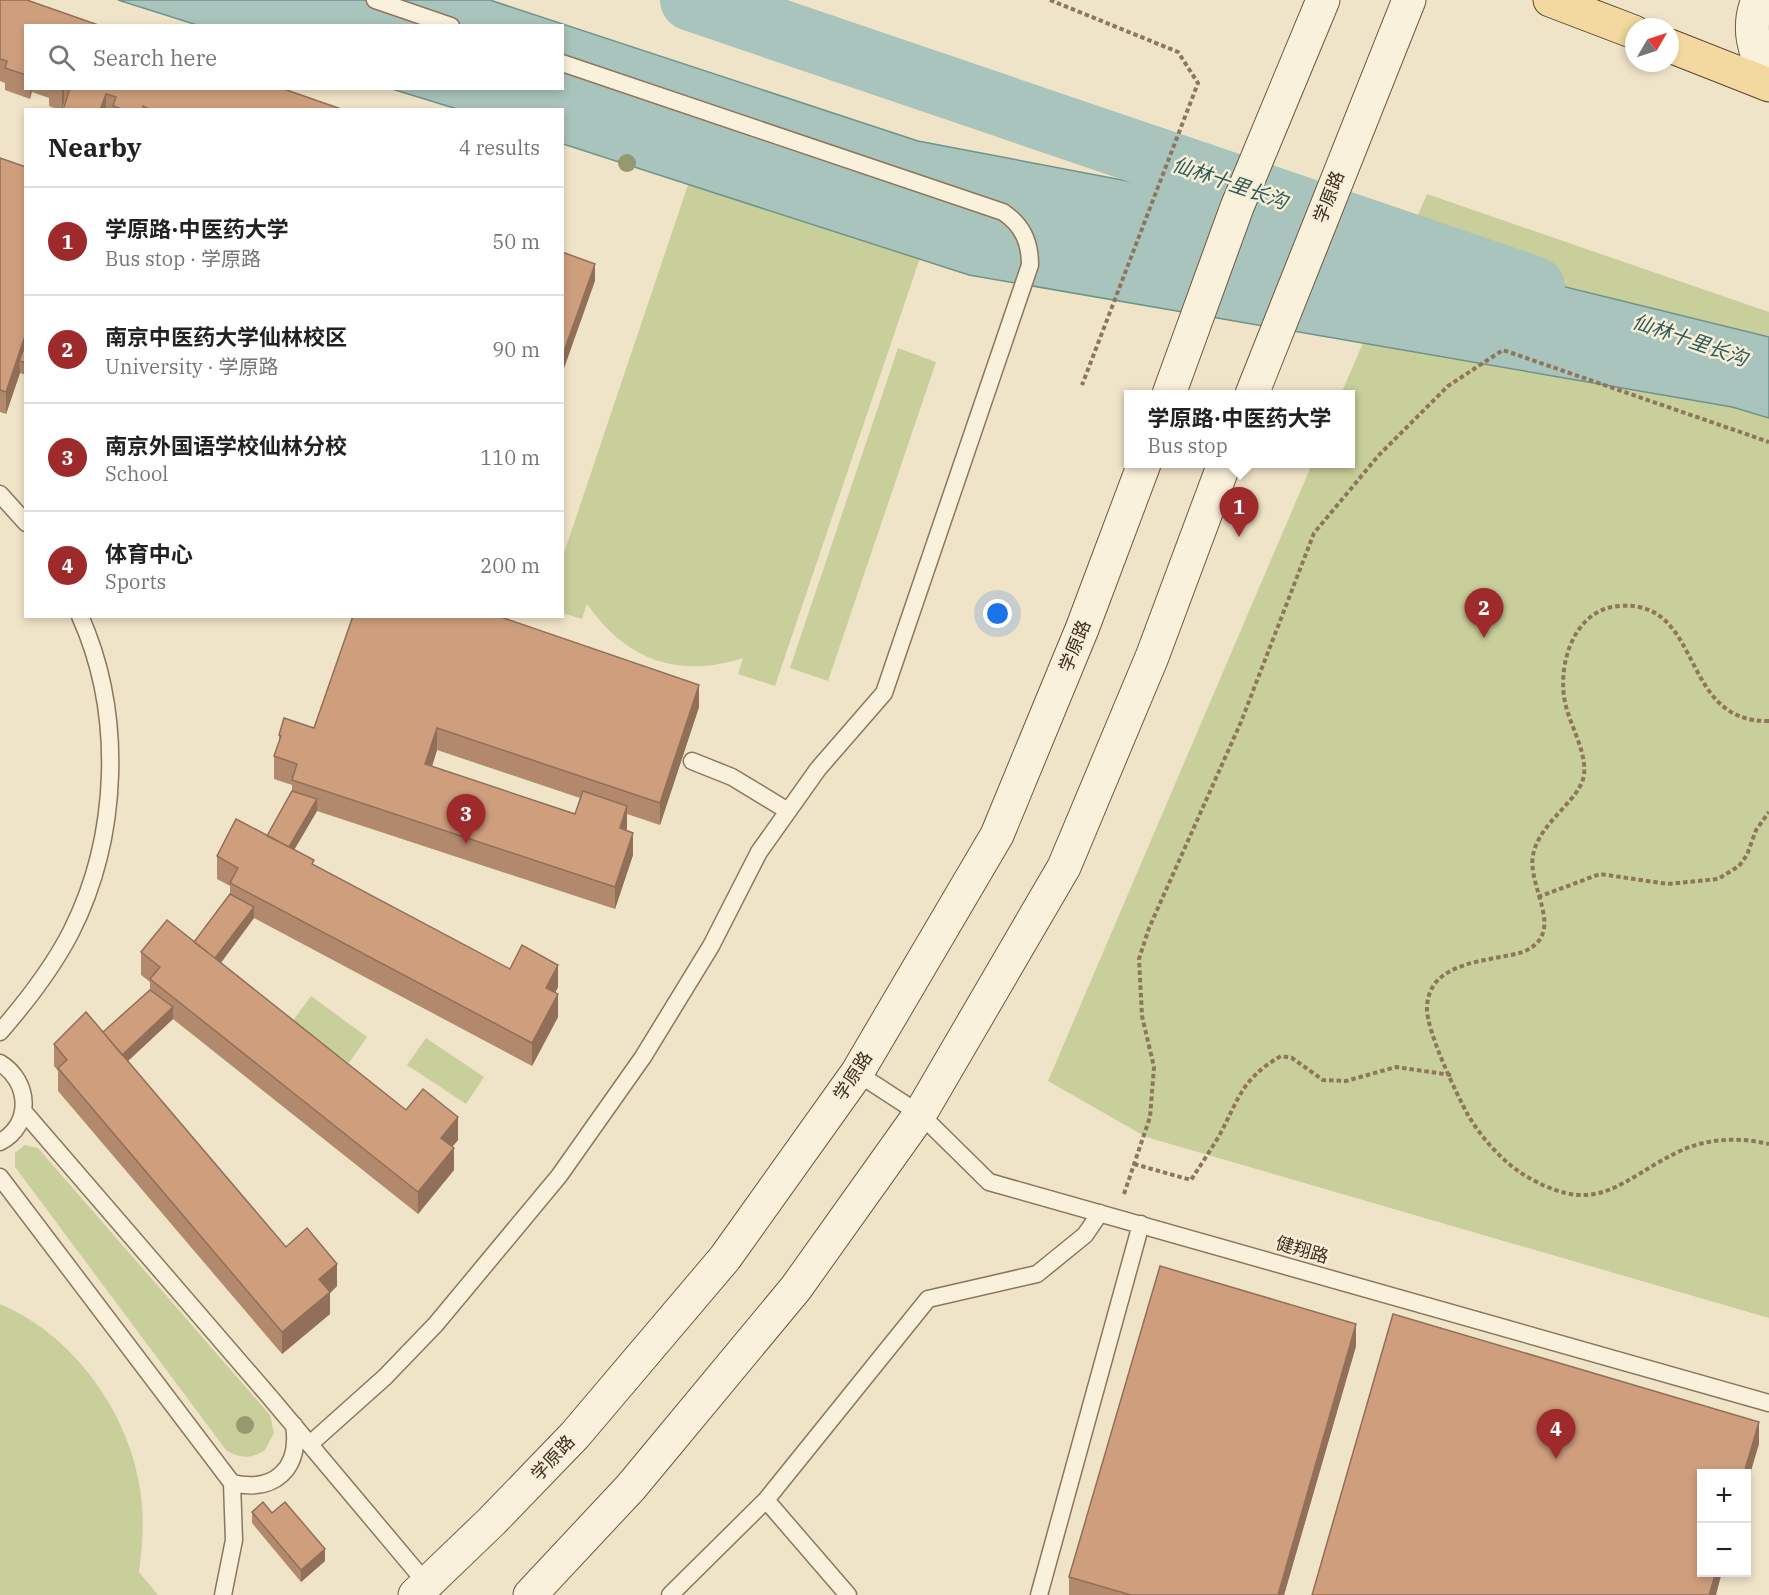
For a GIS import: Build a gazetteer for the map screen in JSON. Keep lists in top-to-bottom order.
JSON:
{
  "streets": {
    "street": ["学原路"],
    "lane": ["健翔路"]
  },
  "crossings": [
    ["学原路", "健翔路"]
  ],
  "water": ["仙林十里长沟"],
  "north": "top right",
  "page": {
    "search": "Search here",
    "heading": ["Nearby", "4 results"],
    "list": [
      {
        "mark": "1",
        "name": "学原路·中医药大学",
        "note": "Bus stop · 学原路",
        "value": "50 m"
      },
      {
        "mark": "2",
        "name": "南京中医药大学仙林校区",
        "note": "University · 学原路",
        "value": "90 m"
      },
      {
        "mark": "3",
        "name": "南京外国语学校仙林分校",
        "note": "School",
        "value": "110 m"
      },
      {
        "mark": "4",
        "name": "体育中心",
        "note": "Sports",
        "value": "200 m"
      }
    ],
    "popup": ["学原路·中医药大学", "Bus stop"],
    "pins": [
      "1",
      "2",
      "3",
      "4"
    ],
    "map_buttons": ["+", "−"]
  }
}
